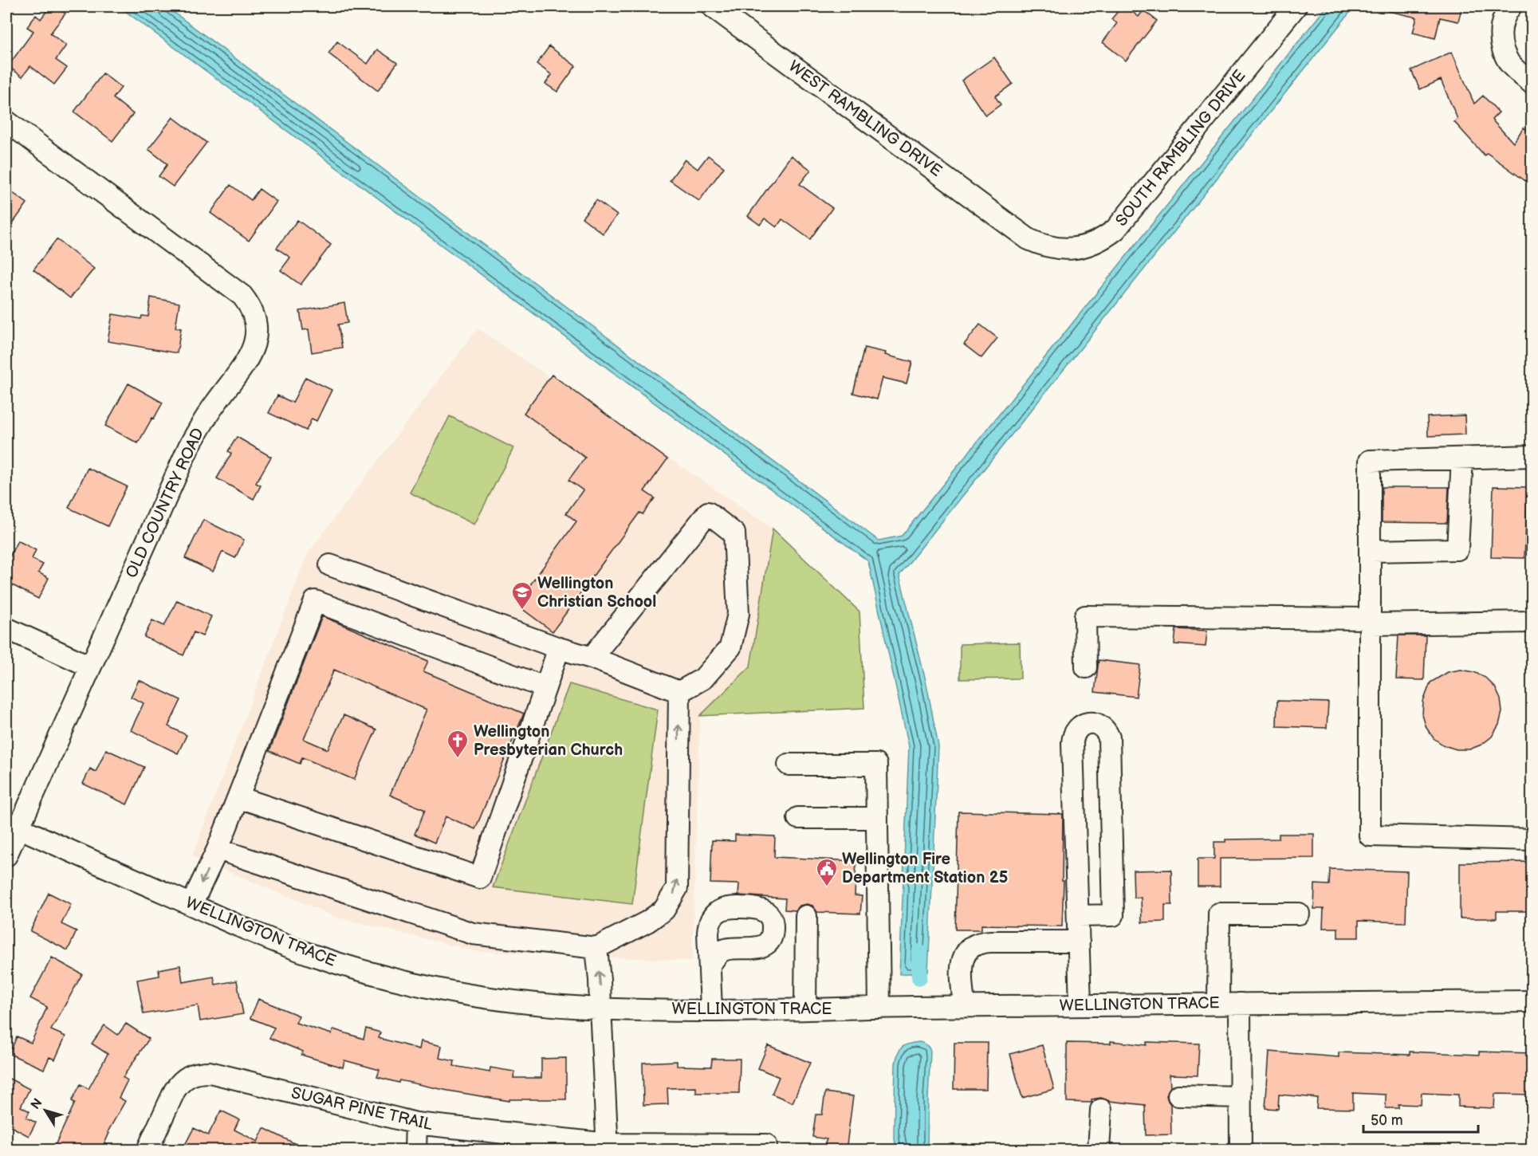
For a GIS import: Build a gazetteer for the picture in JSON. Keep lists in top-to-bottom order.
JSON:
{
  "streets": {
    "street": [
      "WEST RAMBLING DRIVE",
      "SOUTH RAMBLING DRIVE",
      "OLD COUNTRY ROAD",
      "WELLINGTON TRACE",
      "SUGAR PINE TRAIL"
    ]
  },
  "crossings": [
    ["WEST RAMBLING DRIVE", "SOUTH RAMBLING DRIVE"],
    ["OLD COUNTRY ROAD", "WELLINGTON TRACE"]
  ],
  "places": {
    "school or university": ["Wellington Christian School"],
    "church": ["Wellington Presbyterian Church"],
    "public building": ["Wellington Fire Department Station 25"]
  },
  "scale_bar": "50 m",
  "north": "top left"
}
